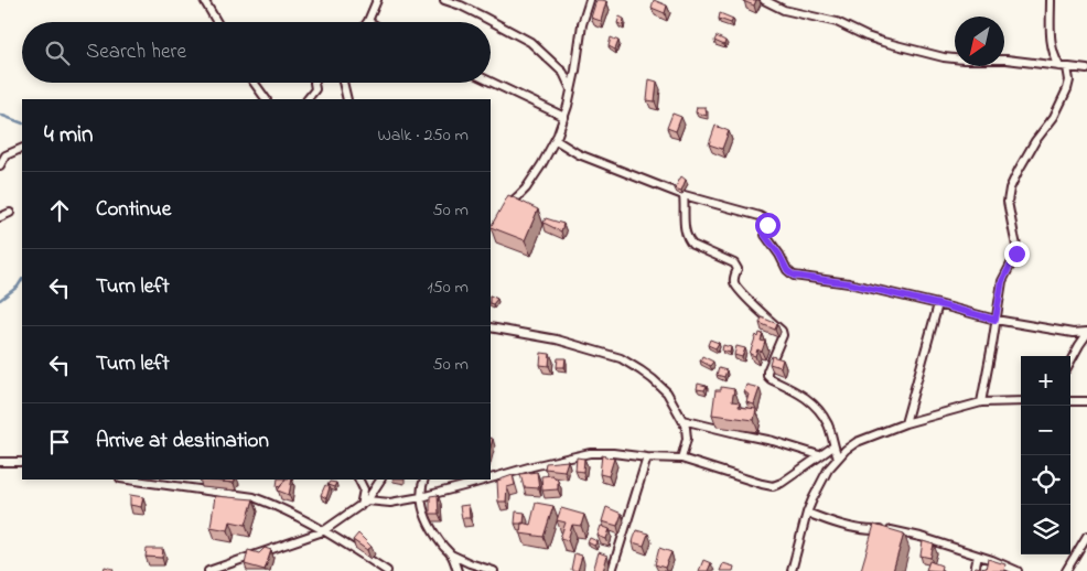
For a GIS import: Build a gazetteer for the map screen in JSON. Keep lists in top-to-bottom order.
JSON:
{
  "north": "bottom left",
  "page": {
    "search": "Search here",
    "heading": ["4 min", "Walk · 250 m"],
    "list": [
      ["Continue", "50 m"],
      ["Turn left", "150 m"],
      ["Turn left", "50 m"],
      "Arrive at destination"
    ],
    "map_buttons": ["+", "−"]
  }
}
